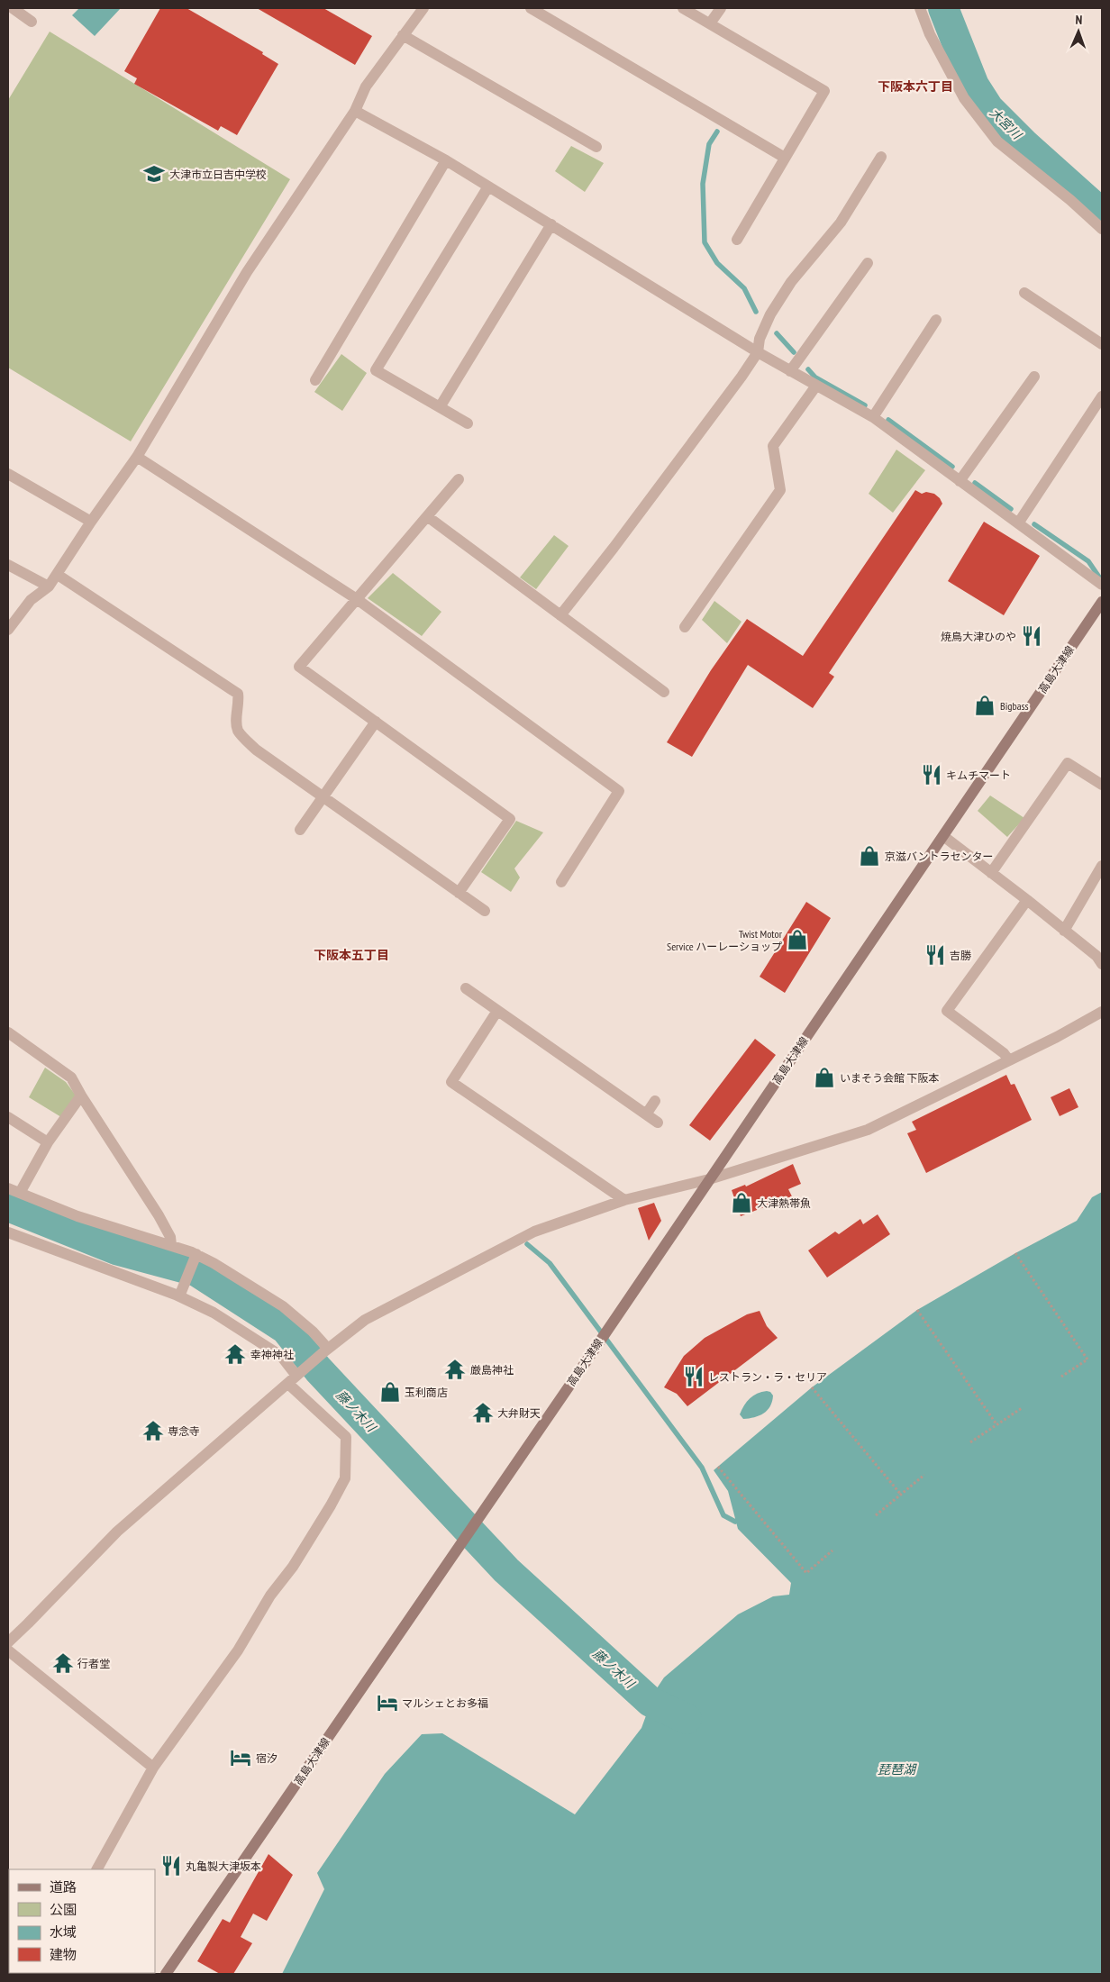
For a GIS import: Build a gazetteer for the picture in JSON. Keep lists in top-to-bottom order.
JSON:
{
  "streets": {
    "main road": ["高島大津線"]
  },
  "districts": ["下阪本六丁目", "下阪本五丁目"],
  "water": ["大宮川", "藤ノ木川", "琵琶湖"],
  "places": {
    "school or university": ["大津市立日吉中学校"],
    "restaurant": [
      "焼鳥大津ひのや",
      "キムチマート",
      "吉勝",
      "レストラン・ラ・セリア",
      "丸亀製大津坂本"
    ],
    "shop": [
      "Bigbass",
      "京滋バントラセンター",
      "Twist Motor Service ハーレーショップ",
      "いまそう会館 下阪本",
      "大津熱帯魚",
      "玉利商店"
    ],
    "temple": [
      "幸神神社",
      "厳島神社",
      "大弁財天",
      "専念寺",
      "行者堂"
    ],
    "hotel": ["マルシェとお多福", "宿汐"]
  },
  "legend": [
    "道路",
    "公園",
    "水域",
    "建物"
  ],
  "north": "top"
}
